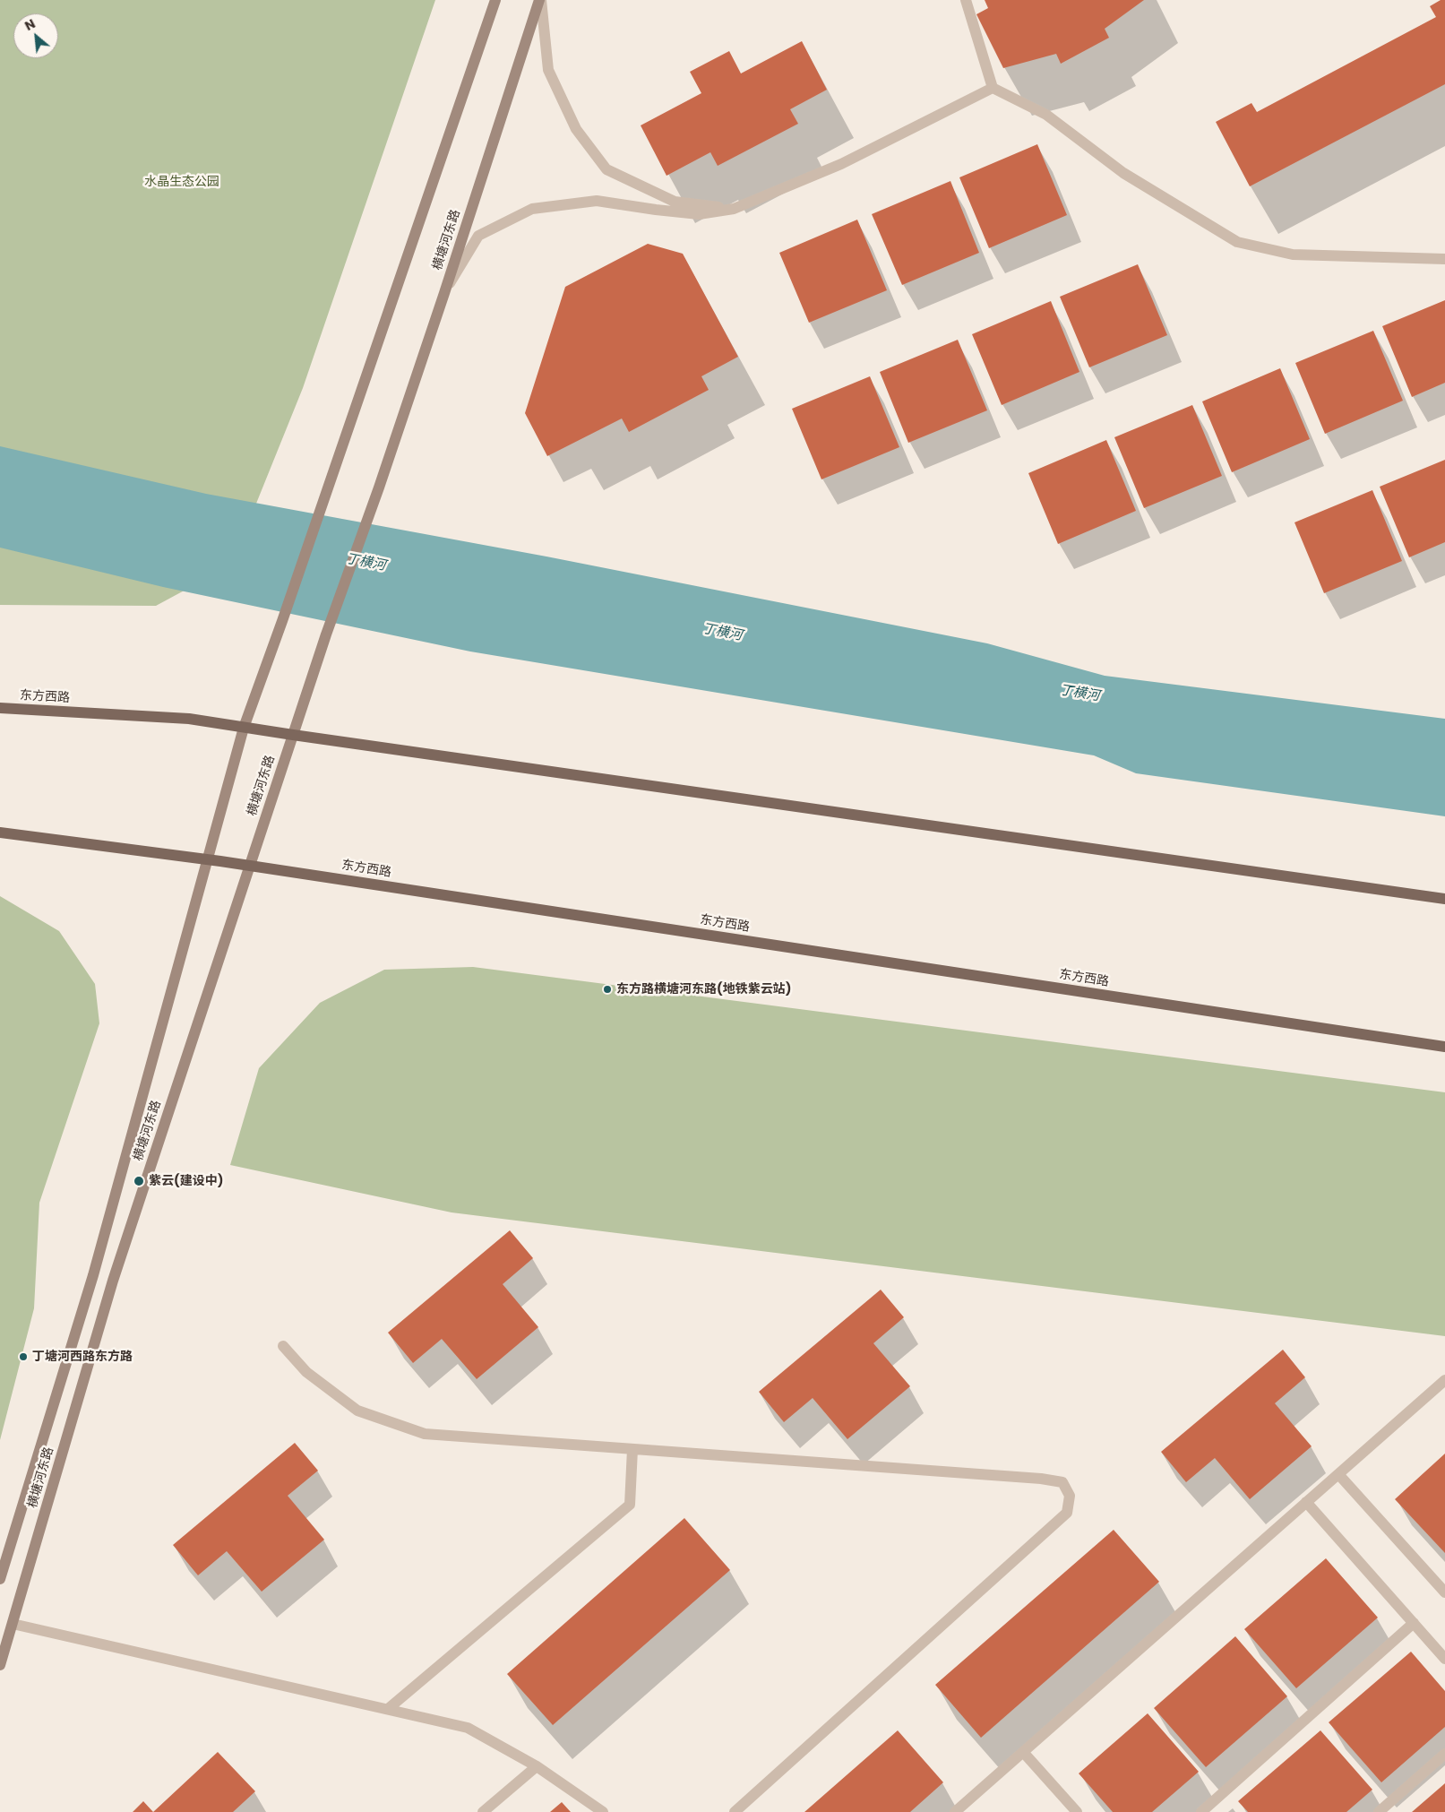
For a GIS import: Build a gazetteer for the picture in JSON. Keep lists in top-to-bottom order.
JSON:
{
  "streets": {
    "main road": ["横塘河东路", "东方西路"]
  },
  "crossings": [
    ["横塘河东路", "东方西路"]
  ],
  "water": ["丁横河"],
  "parks": ["水晶生态公园"],
  "places": ["东方路横塘河东路(地铁紫云站)", "紫云(建设中)", "丁塘河西路东方路"],
  "north": "top left"
}
